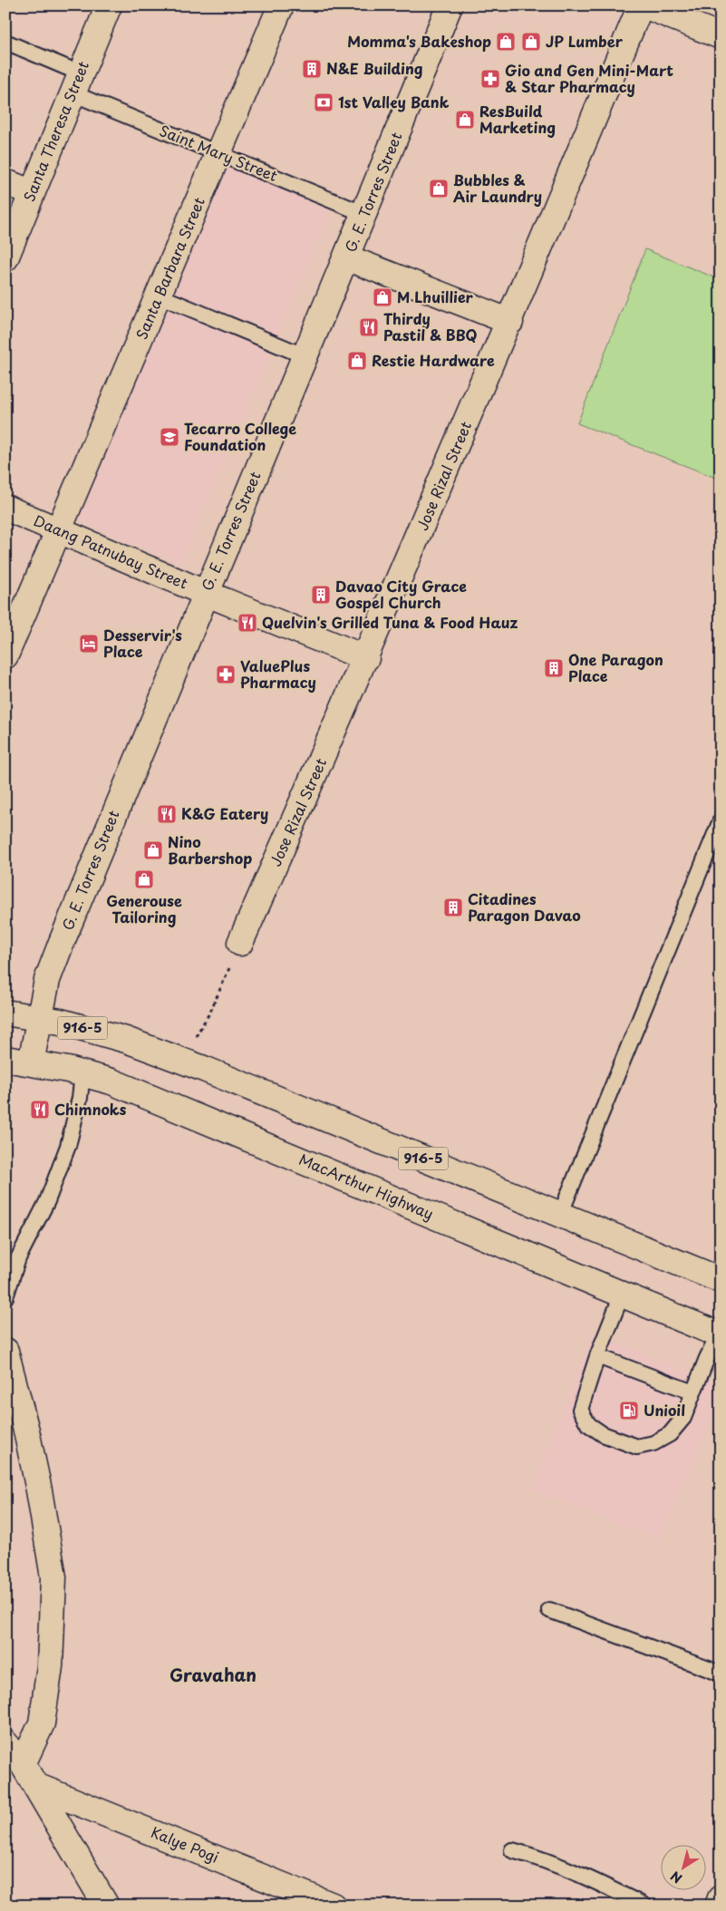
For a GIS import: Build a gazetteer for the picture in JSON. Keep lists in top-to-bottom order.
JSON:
{
  "streets": {
    "street": [
      "Santa Theresa Street",
      "G. E. Torres Street",
      "Santa Barbara Street",
      "Jose Rizal Street",
      "Daang Patnubay Street",
      "916-5",
      "MacArthur Highway",
      "Kalye Pogi"
    ],
    "lane": ["Saint Mary Street"]
  },
  "crossings": [
    ["Santa Theresa Street", "Saint Mary Street"],
    ["Saint Mary Street", "G. E. Torres Street"],
    ["Saint Mary Street", "Santa Barbara Street"],
    ["G. E. Torres Street", "Daang Patnubay Street"],
    ["G. E. Torres Street", "916-5"],
    ["G. E. Torres Street", "MacArthur Highway"],
    ["Santa Barbara Street", "Daang Patnubay Street"],
    ["Jose Rizal Street", "Daang Patnubay Street"]
  ],
  "districts": ["Gravahan"],
  "places": {
    "shop": [
      "Momma's Bakeshop",
      "JP Lumber",
      "ResBuild Marketing",
      "Bubbles & Air Laundry",
      "M Lhuillier",
      "Restie Hardware",
      "Nino Barbershop",
      "Generouse Tailoring"
    ],
    "building": [
      "N&E Building",
      "Davao City Grace Gospel Church",
      "One Paragon Place",
      "Citadines Paragon Davao"
    ],
    "pharmacy": ["Gio and Gen Mini-Mart & Star Pharmacy", "ValuePlus Pharmacy"],
    "bank": ["1st Valley Bank"],
    "restaurant": [
      "Thirdy Pastil & BBQ",
      "Quelvin's Grilled Tuna & Food Hauz",
      "K&G Eatery",
      "Chimnoks"
    ],
    "school or university": ["Tecarro College Foundation"],
    "hotel": ["Desservir's Place"],
    "fuel station": ["Unioil"]
  },
  "north": "bottom left"
}
